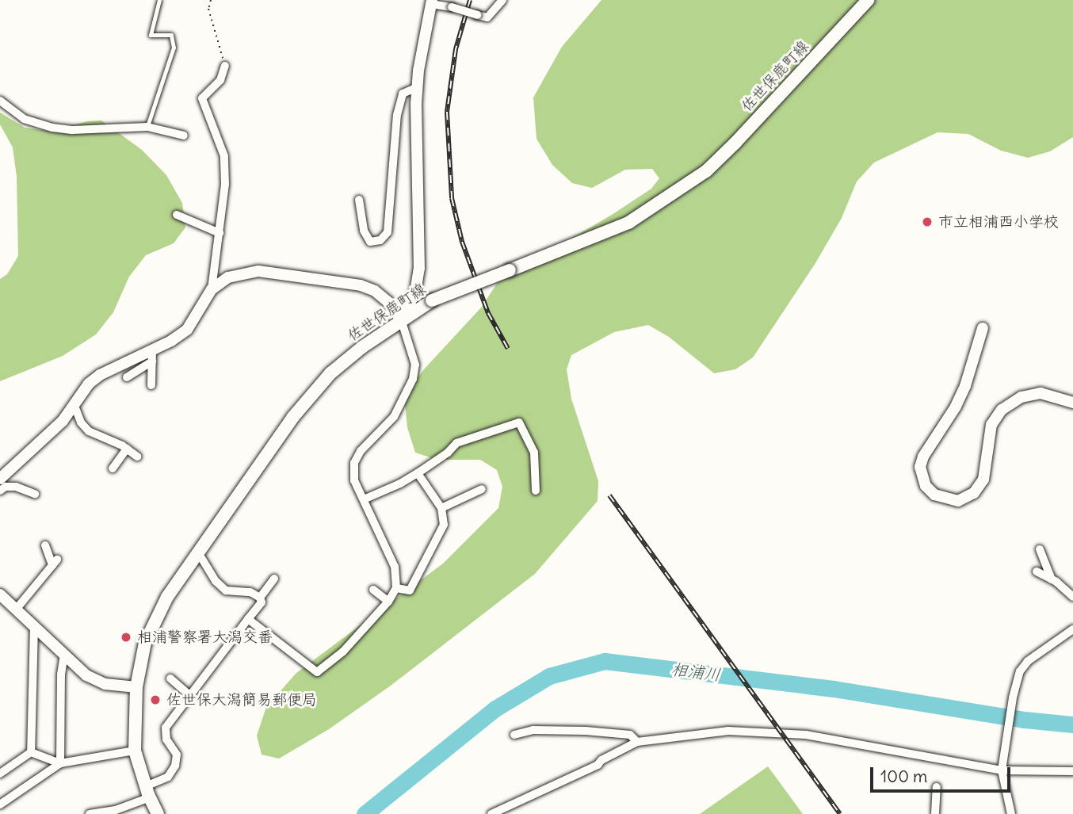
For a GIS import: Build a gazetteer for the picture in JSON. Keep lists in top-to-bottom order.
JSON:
{
  "streets": {
    "main road": ["佐世保鹿町線"]
  },
  "water": ["相浦川"],
  "places": ["市立相浦西小学校", "相浦警察署大潟交番", "佐世保大潟簡易郵便局"],
  "scale_bar": "100 m"
}
